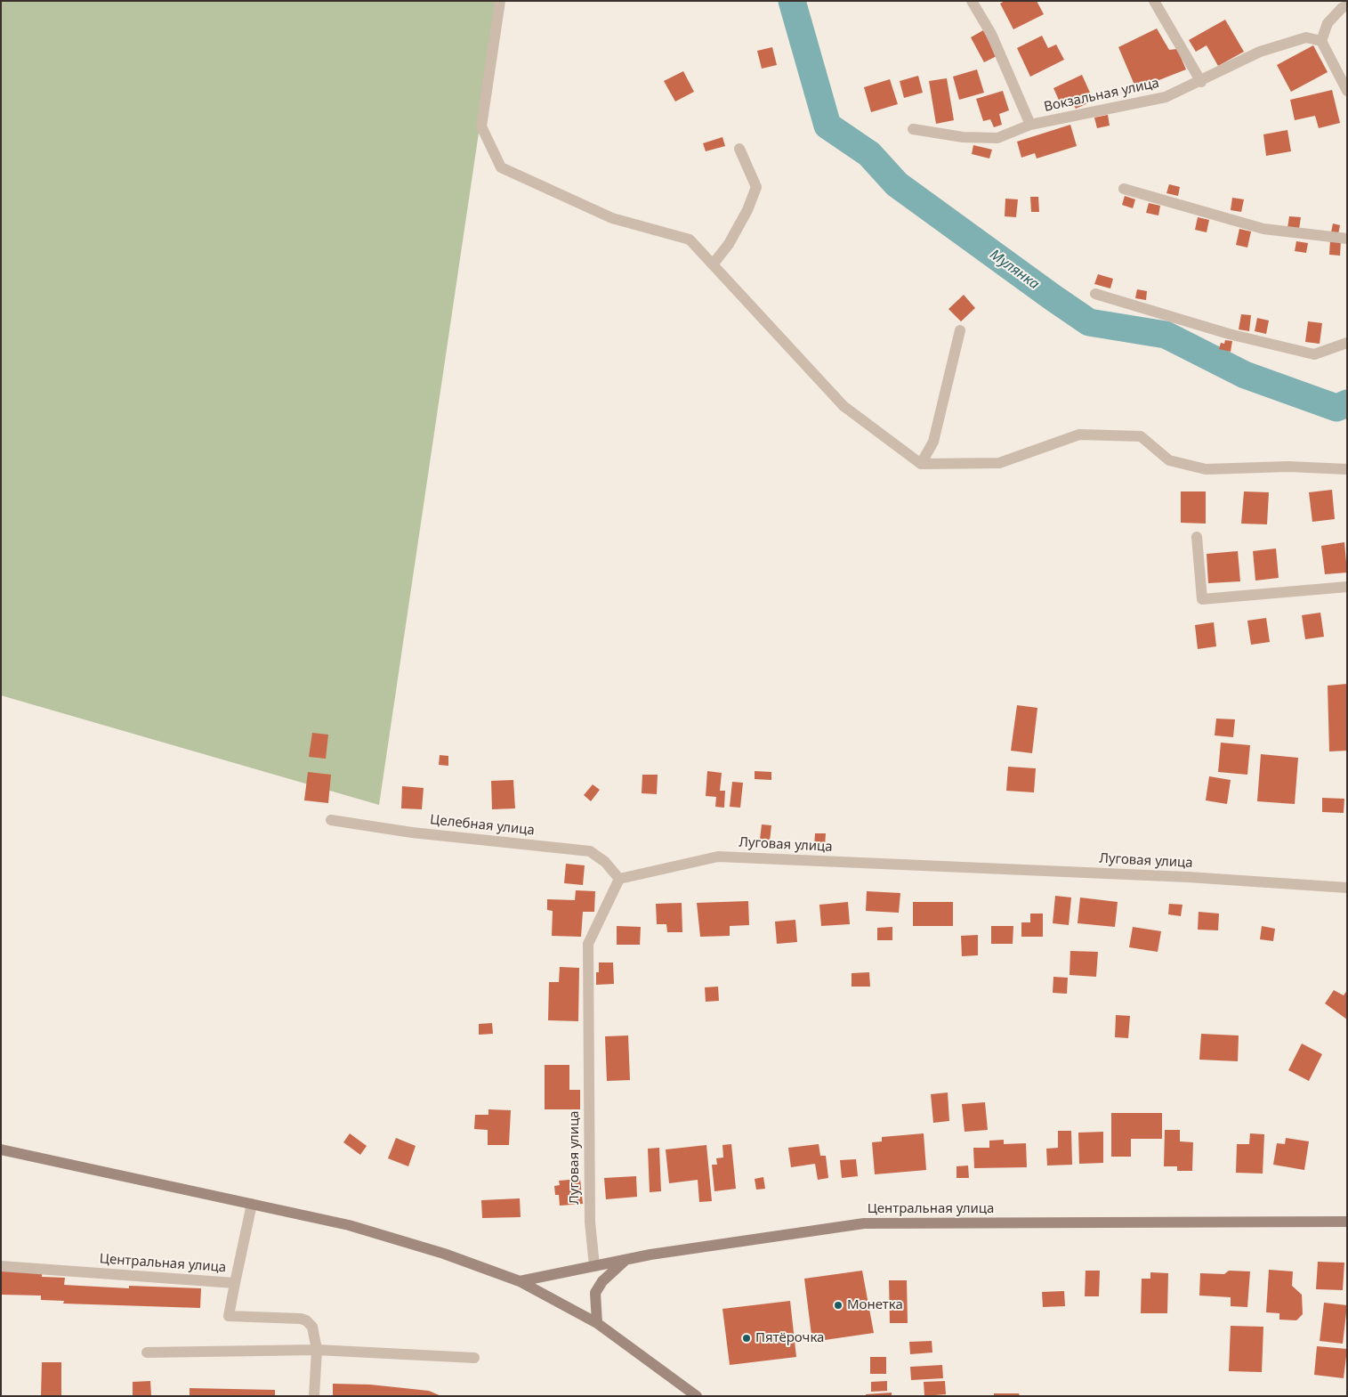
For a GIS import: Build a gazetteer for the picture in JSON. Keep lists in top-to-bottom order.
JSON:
{
  "streets": {
    "main road": ["Центральная улица"],
    "street": ["Вокзальная улица", "Целебная улица", "Луговая улица"]
  },
  "crossings": [
    ["Целебная улица", "Луговая улица"],
    ["Луговая улица", "Центральная улица"]
  ],
  "water": ["Мулянка"],
  "places": ["Монетка", "Пятёрочка"]
}
